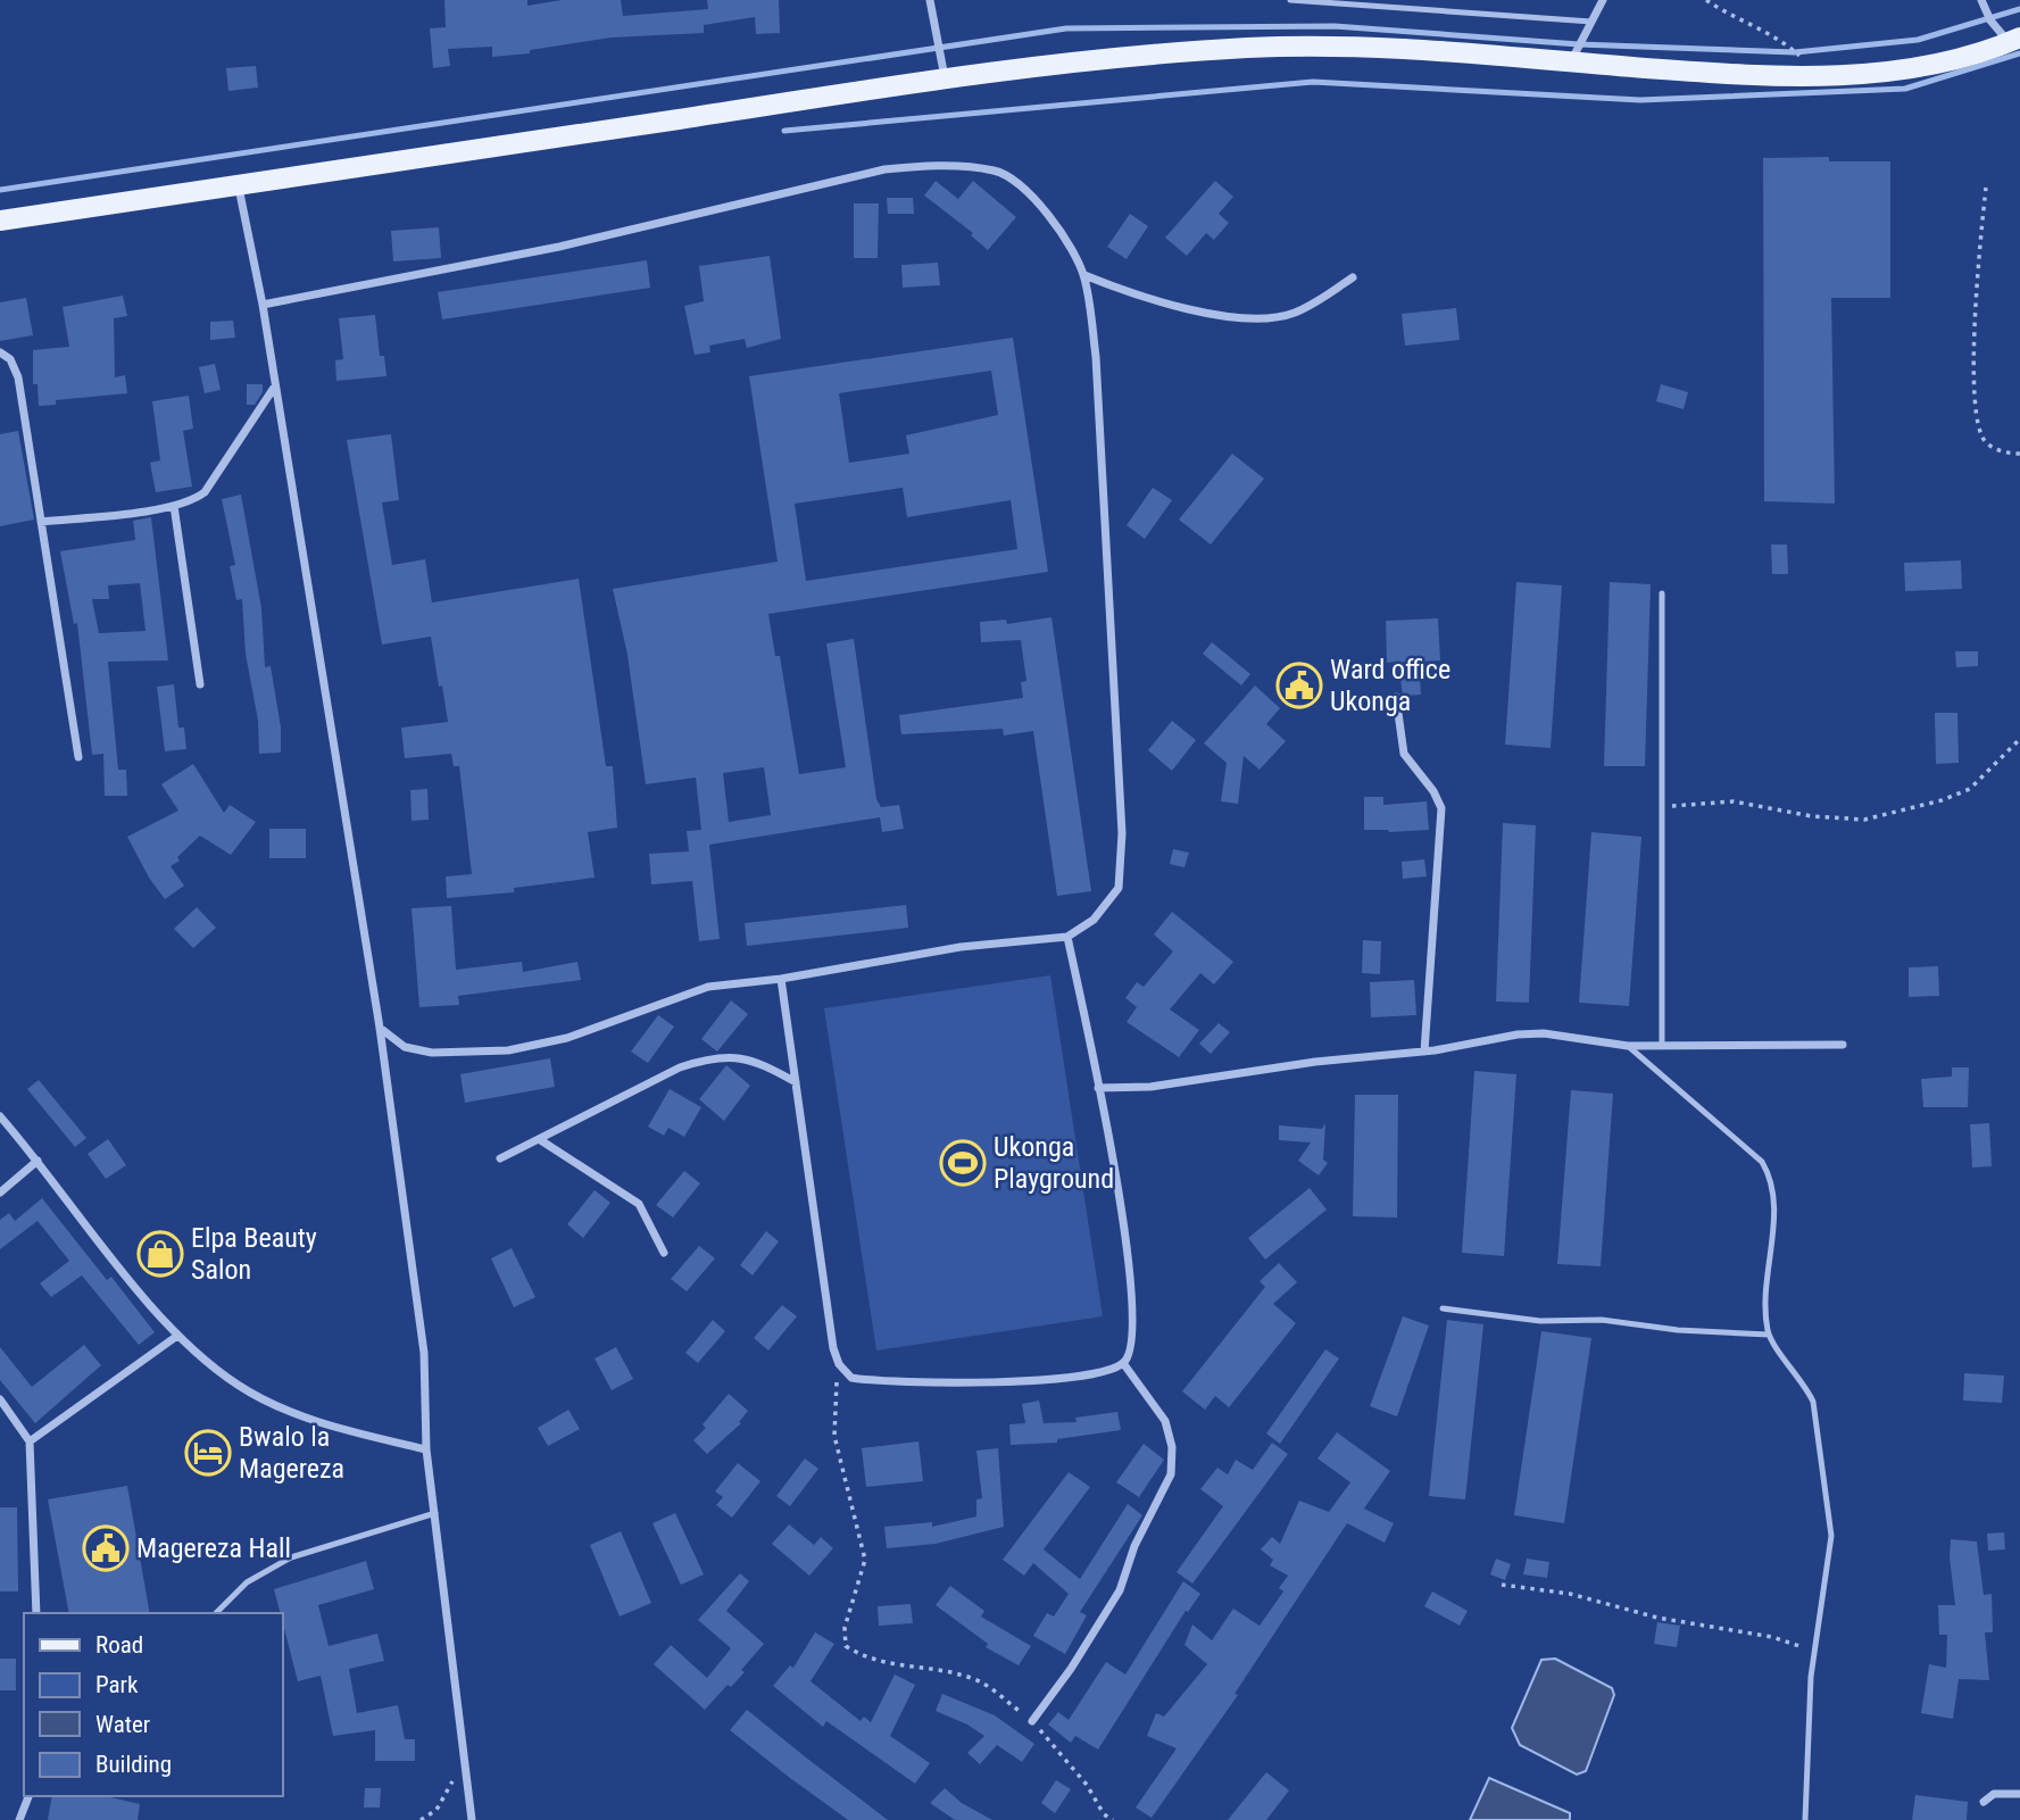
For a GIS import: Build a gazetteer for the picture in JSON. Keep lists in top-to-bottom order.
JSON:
{
  "places": {
    "public building": ["Ward office Ukonga", "Magereza Hall"],
    "sports": ["Ukonga Playground"],
    "shop": ["Elpa Beauty Salon"],
    "hotel": ["Bwalo la Magereza"]
  },
  "legend": [
    "Road",
    "Park",
    "Water",
    "Building"
  ]
}
